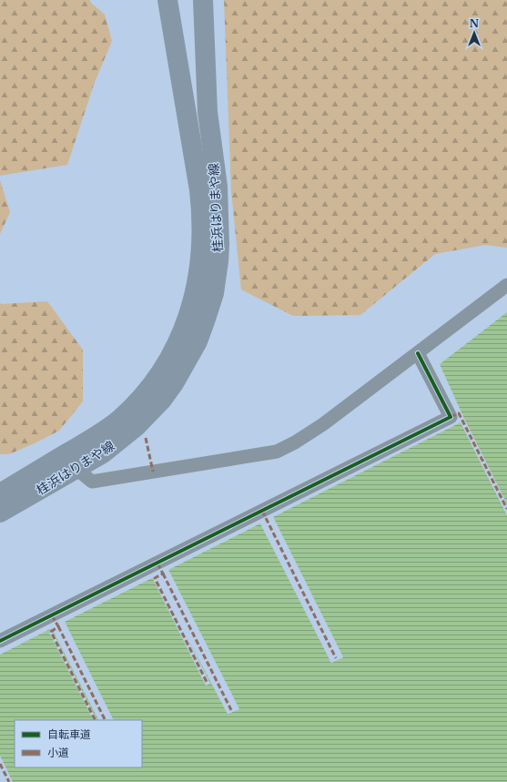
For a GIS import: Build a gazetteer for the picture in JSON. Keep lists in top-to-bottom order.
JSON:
{
  "streets": {
    "main road": ["桂浜はりまや線"]
  },
  "legend": ["自転車道", "小道"],
  "north": "top"
}
